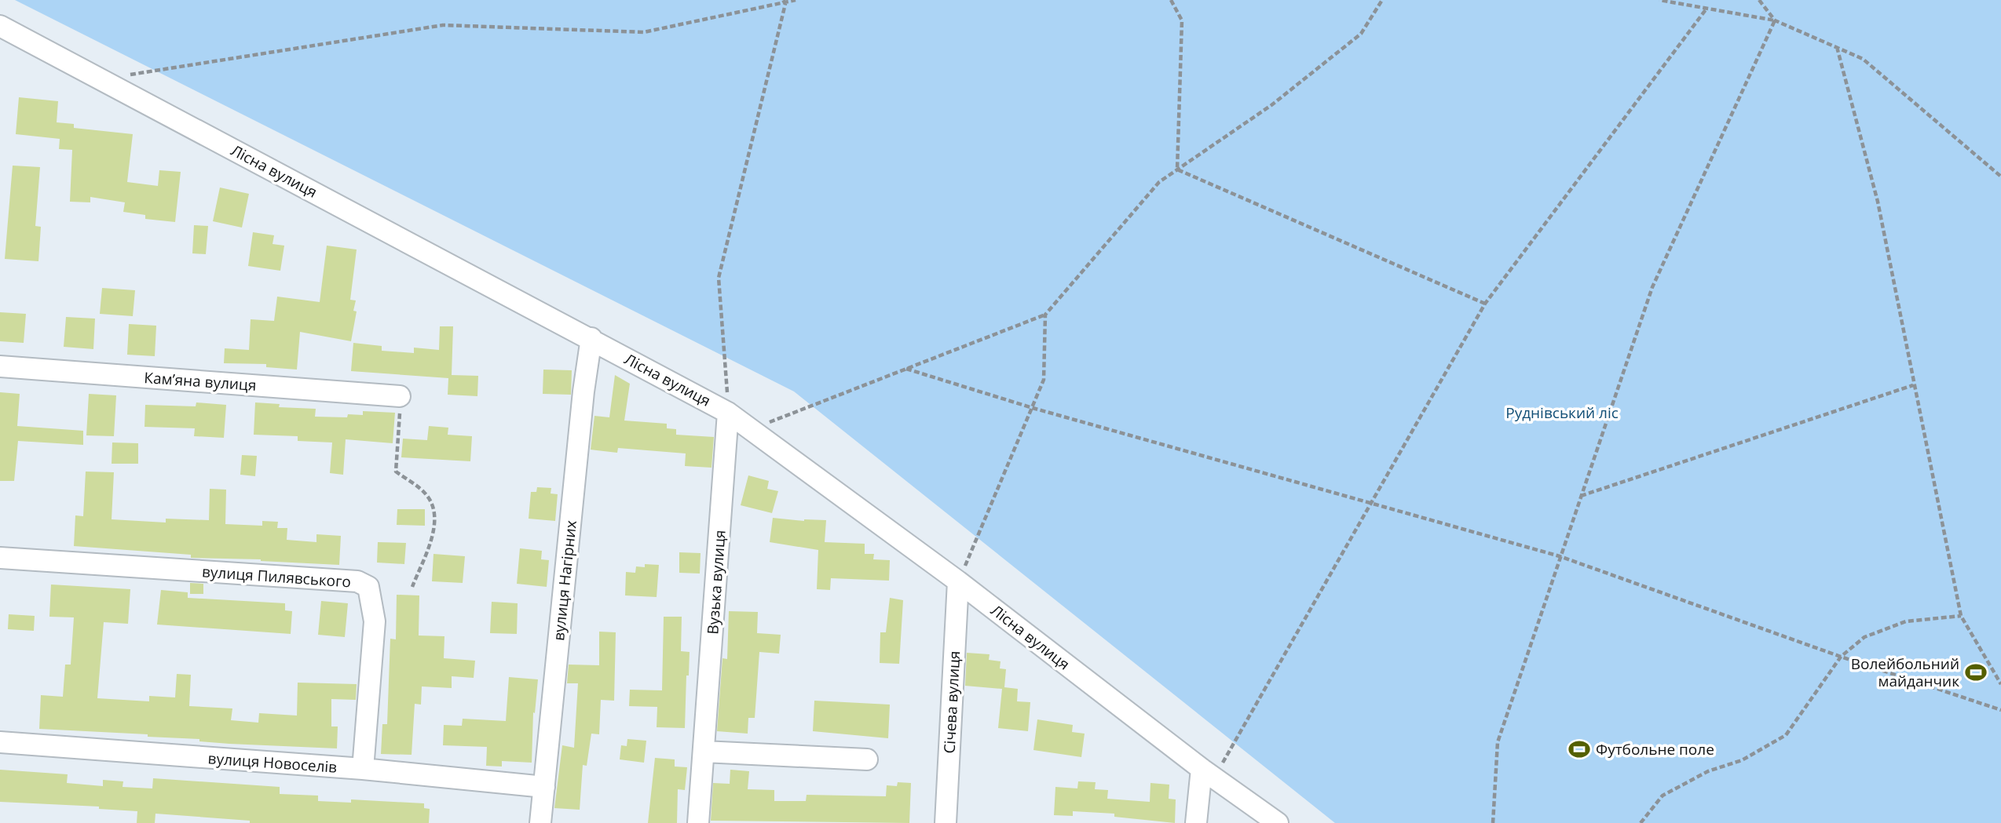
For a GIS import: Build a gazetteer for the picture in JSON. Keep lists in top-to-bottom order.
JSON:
{
  "streets": {
    "street": [
      "Лісна вулиця",
      "Камʼяна вулиця",
      "вулиця Пилявського",
      "вулиця Нагірних",
      "Вузька вулиця",
      "Січева вулиця",
      "вулиця Новоселів"
    ]
  },
  "crossings": [
    ["Лісна вулиця", "вулиця Нагірних"],
    ["Лісна вулиця", "Вузька вулиця"],
    ["Лісна вулиця", "Січева вулиця"],
    ["вулиця Пилявського", "вулиця Новоселів"],
    ["вулиця Нагірних", "вулиця Новоселів"]
  ],
  "parks": ["Руднівський ліс"],
  "places": {
    "sports": ["Волейбольний майданчик", "Футбольне поле"]
  }
}
